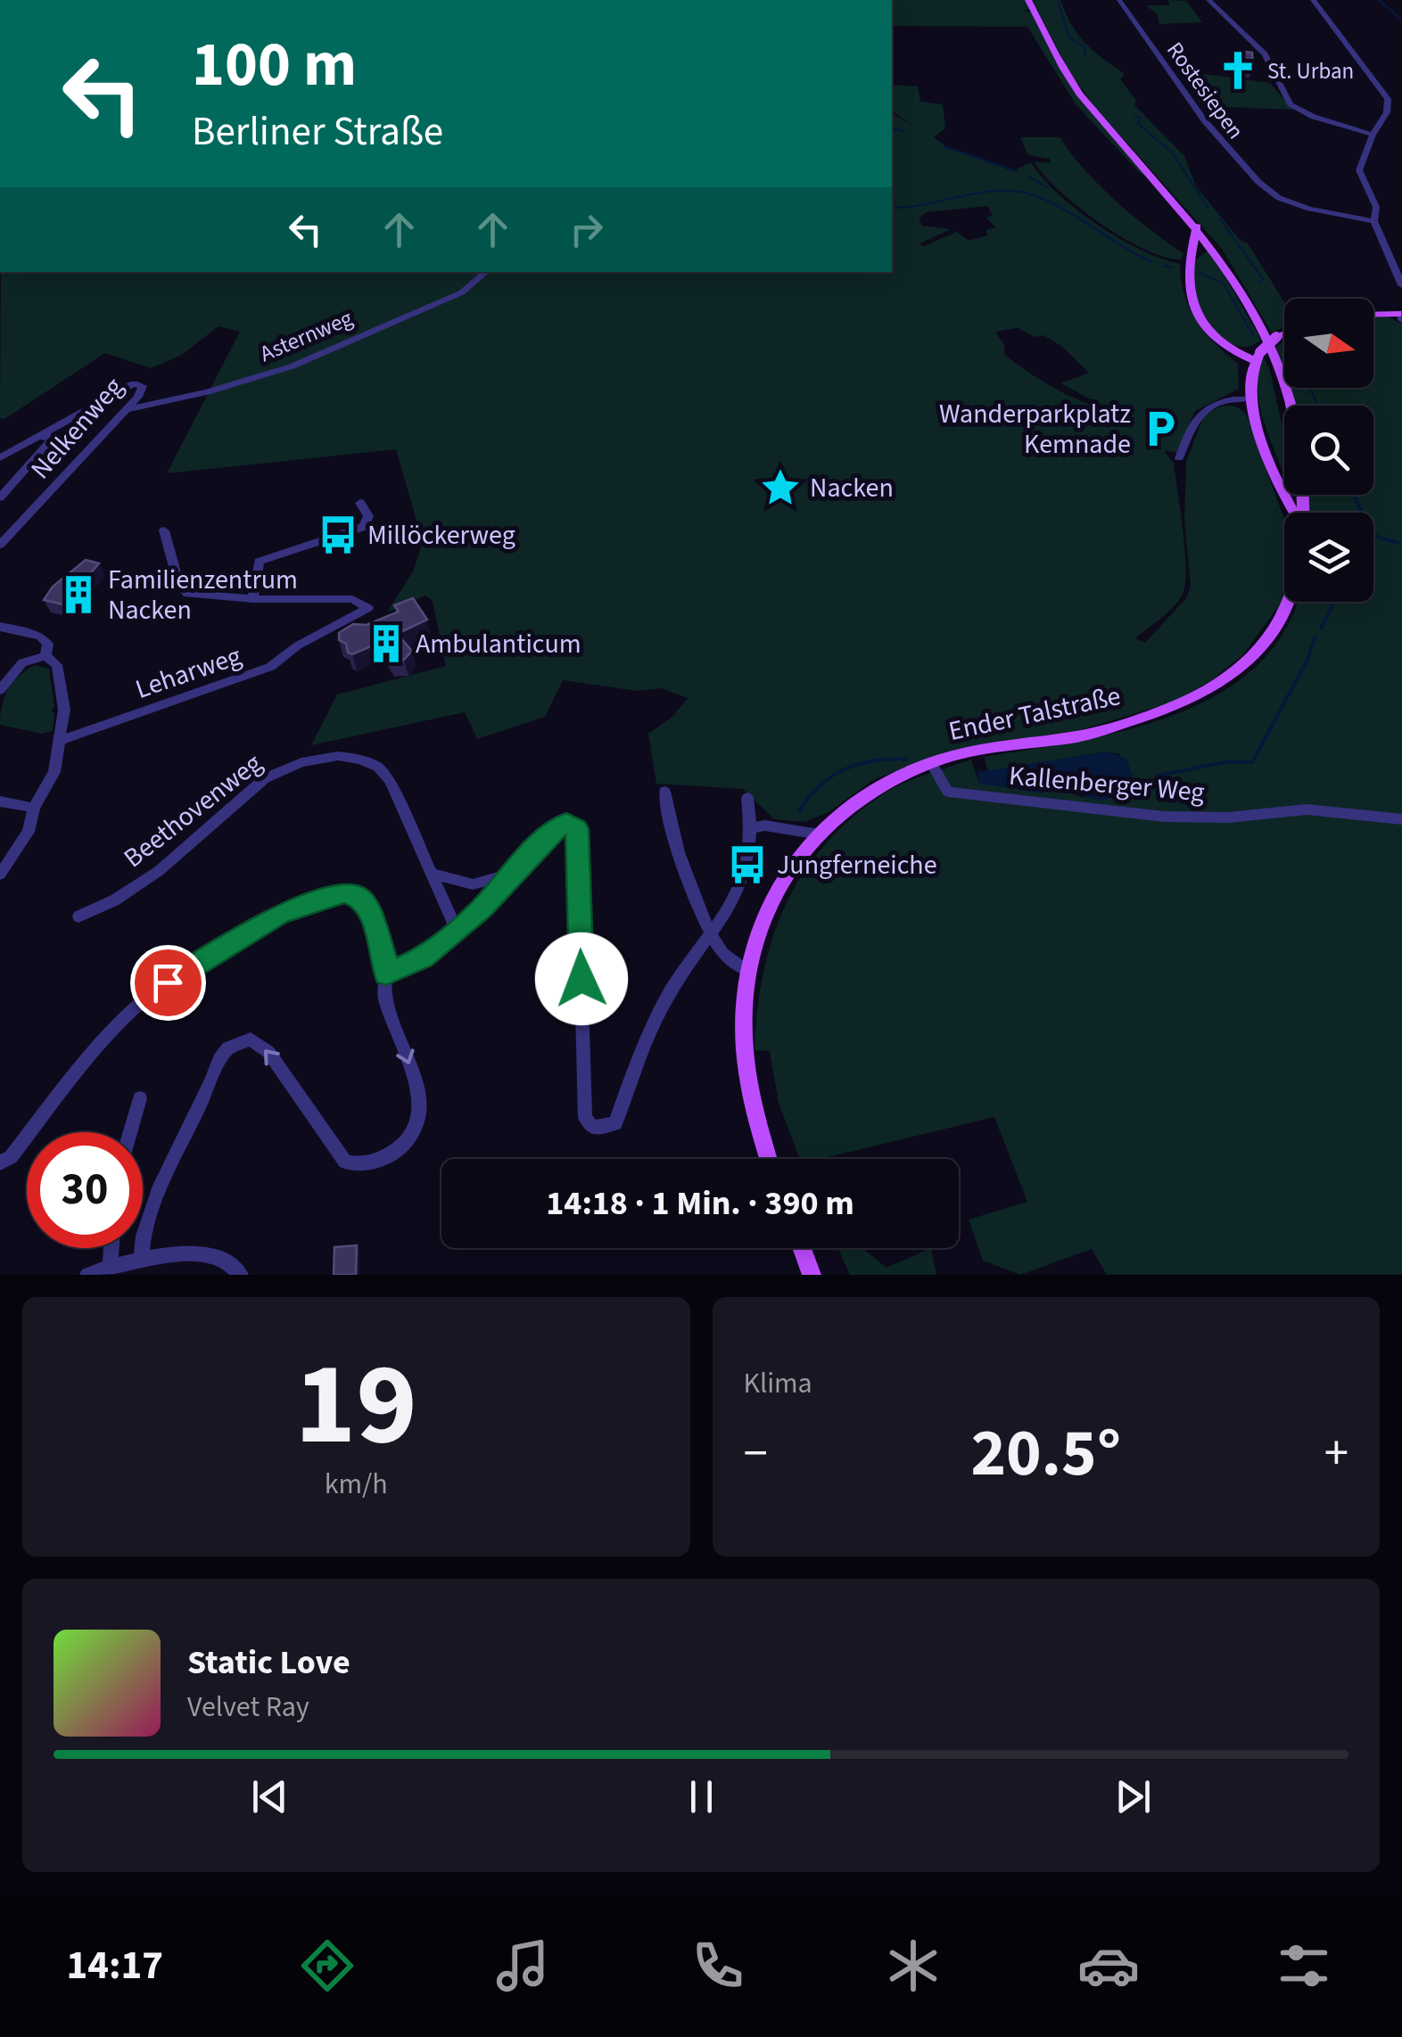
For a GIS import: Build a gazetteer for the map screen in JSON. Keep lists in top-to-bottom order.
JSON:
{
  "streets": {
    "main road": ["Ender Talstraße"],
    "street": [
      "Rostesiepen",
      "Asternweg",
      "Nelkenweg",
      "Leharweg",
      "Kallenberger Weg",
      "Beethovenweg"
    ]
  },
  "crossings": [
    ["Asternweg", "Nelkenweg"],
    ["Ender Talstraße", "Kallenberger Weg"]
  ],
  "places": {
    "church": ["St. Urban"],
    "parking": ["Wanderparkplatz Kemnade"],
    "place": ["Nacken"],
    "bus stop": ["Millöckerweg", "Jungferneiche"],
    "building": ["Familienzentrum Nacken", "Ambulanticum"]
  },
  "north": "right",
  "page": {
    "turn": ["100 m", "Berliner Straße"],
    "limit": "30",
    "trip": "14:18 · 1 Min. · 390 m",
    "tile": [
      ["19", "km/h"],
      "Klima"
    ],
    "heat": ["−", "20.5°", "+"],
    "song": ["Static Love", "Velvet Ray"],
    "tabs": "14:17"
  }
}
